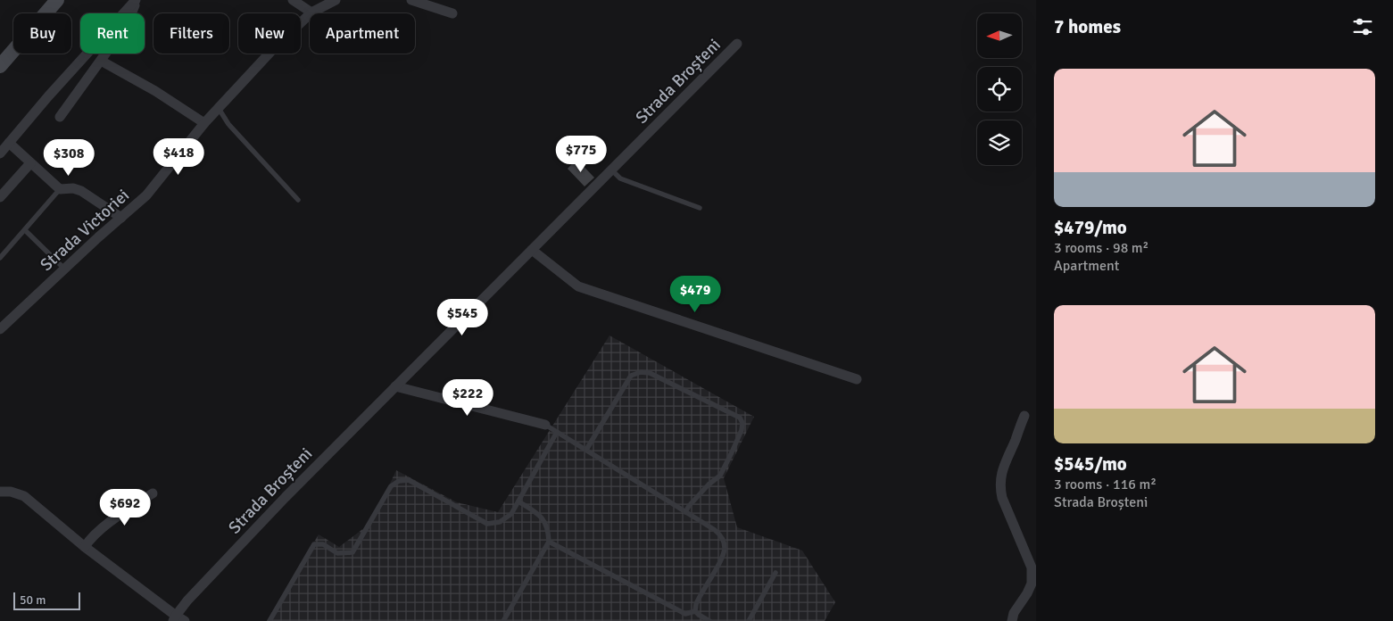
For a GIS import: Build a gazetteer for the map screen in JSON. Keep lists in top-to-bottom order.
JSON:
{
  "streets": {
    "street": ["Strada Broșteni", "Strada Victoriei"]
  },
  "scale_bar": "50 m",
  "north": "left",
  "page": {
    "heading": "7 homes",
    "chip": [
      "Buy",
      "Rent",
      "Filters",
      "New",
      "Apartment"
    ],
    "list": [
      {
        "name": "$479/mo",
        "note": "3 rooms · 98 m² · Apartment"
      },
      {
        "name": "$545/mo",
        "note": "3 rooms · 116 m² · Strada Broșteni"
      }
    ],
    "price": [
      "$775",
      "$418",
      "$308",
      "$479",
      "$545",
      "$222",
      "$692"
    ],
    "scale": "50 m"
  }
}
